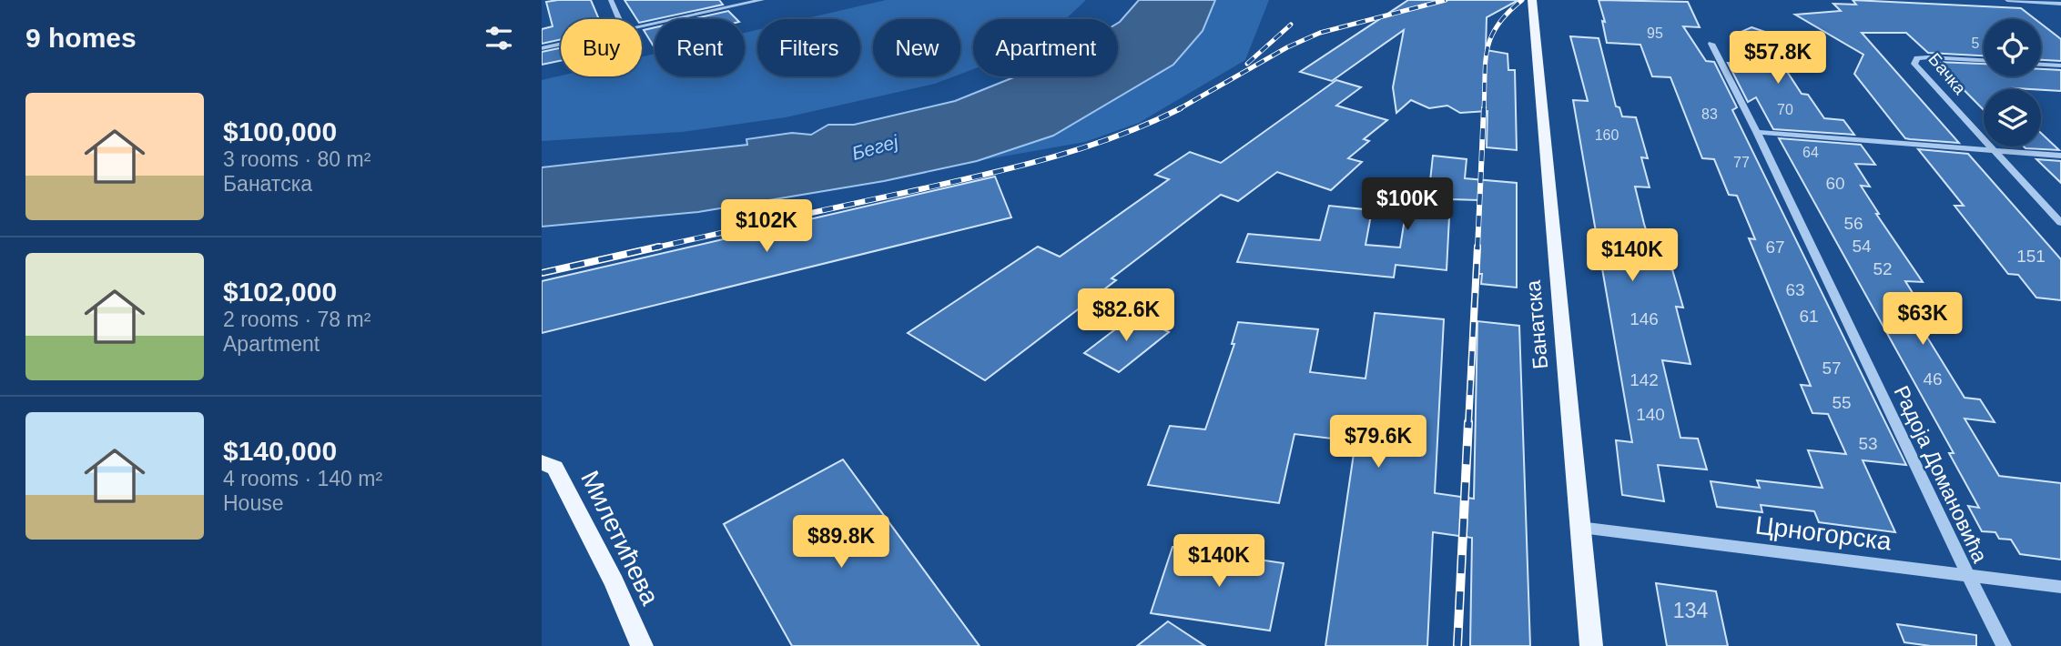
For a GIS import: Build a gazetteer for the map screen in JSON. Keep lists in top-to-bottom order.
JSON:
{
  "streets": {
    "main road": ["Банатска", "Милетићева"],
    "street": ["Бачка", "Радоја Домановића", "Црногорска"]
  },
  "crossings": [
    ["Банатска", "Црногорска"],
    ["Радоја Домановића", "Црногорска"]
  ],
  "water": ["Бегеј"],
  "house_numbers": [
    "95",
    "5",
    "70",
    "83",
    "160",
    "64",
    "77",
    "60",
    "56",
    "54",
    "67",
    "151",
    "52",
    "63",
    "61",
    "146",
    "57",
    "46",
    "142",
    "55",
    "140",
    "53",
    "134"
  ],
  "page": {
    "heading": "9 homes",
    "chip": [
      "Buy",
      "Rent",
      "Filters",
      "New",
      "Apartment"
    ],
    "price": [
      "$57.8K",
      "$100K",
      "$102K",
      "$140K",
      "$82.6K",
      "$63K",
      "$79.6K",
      "$89.8K",
      "$140K"
    ],
    "list": [
      {
        "name": "$100,000",
        "note": "3 rooms · 80 m² · Банатска"
      },
      {
        "name": "$102,000",
        "note": "2 rooms · 78 m² · Apartment"
      },
      {
        "name": "$140,000",
        "note": "4 rooms · 140 m² · House"
      }
    ]
  }
}
